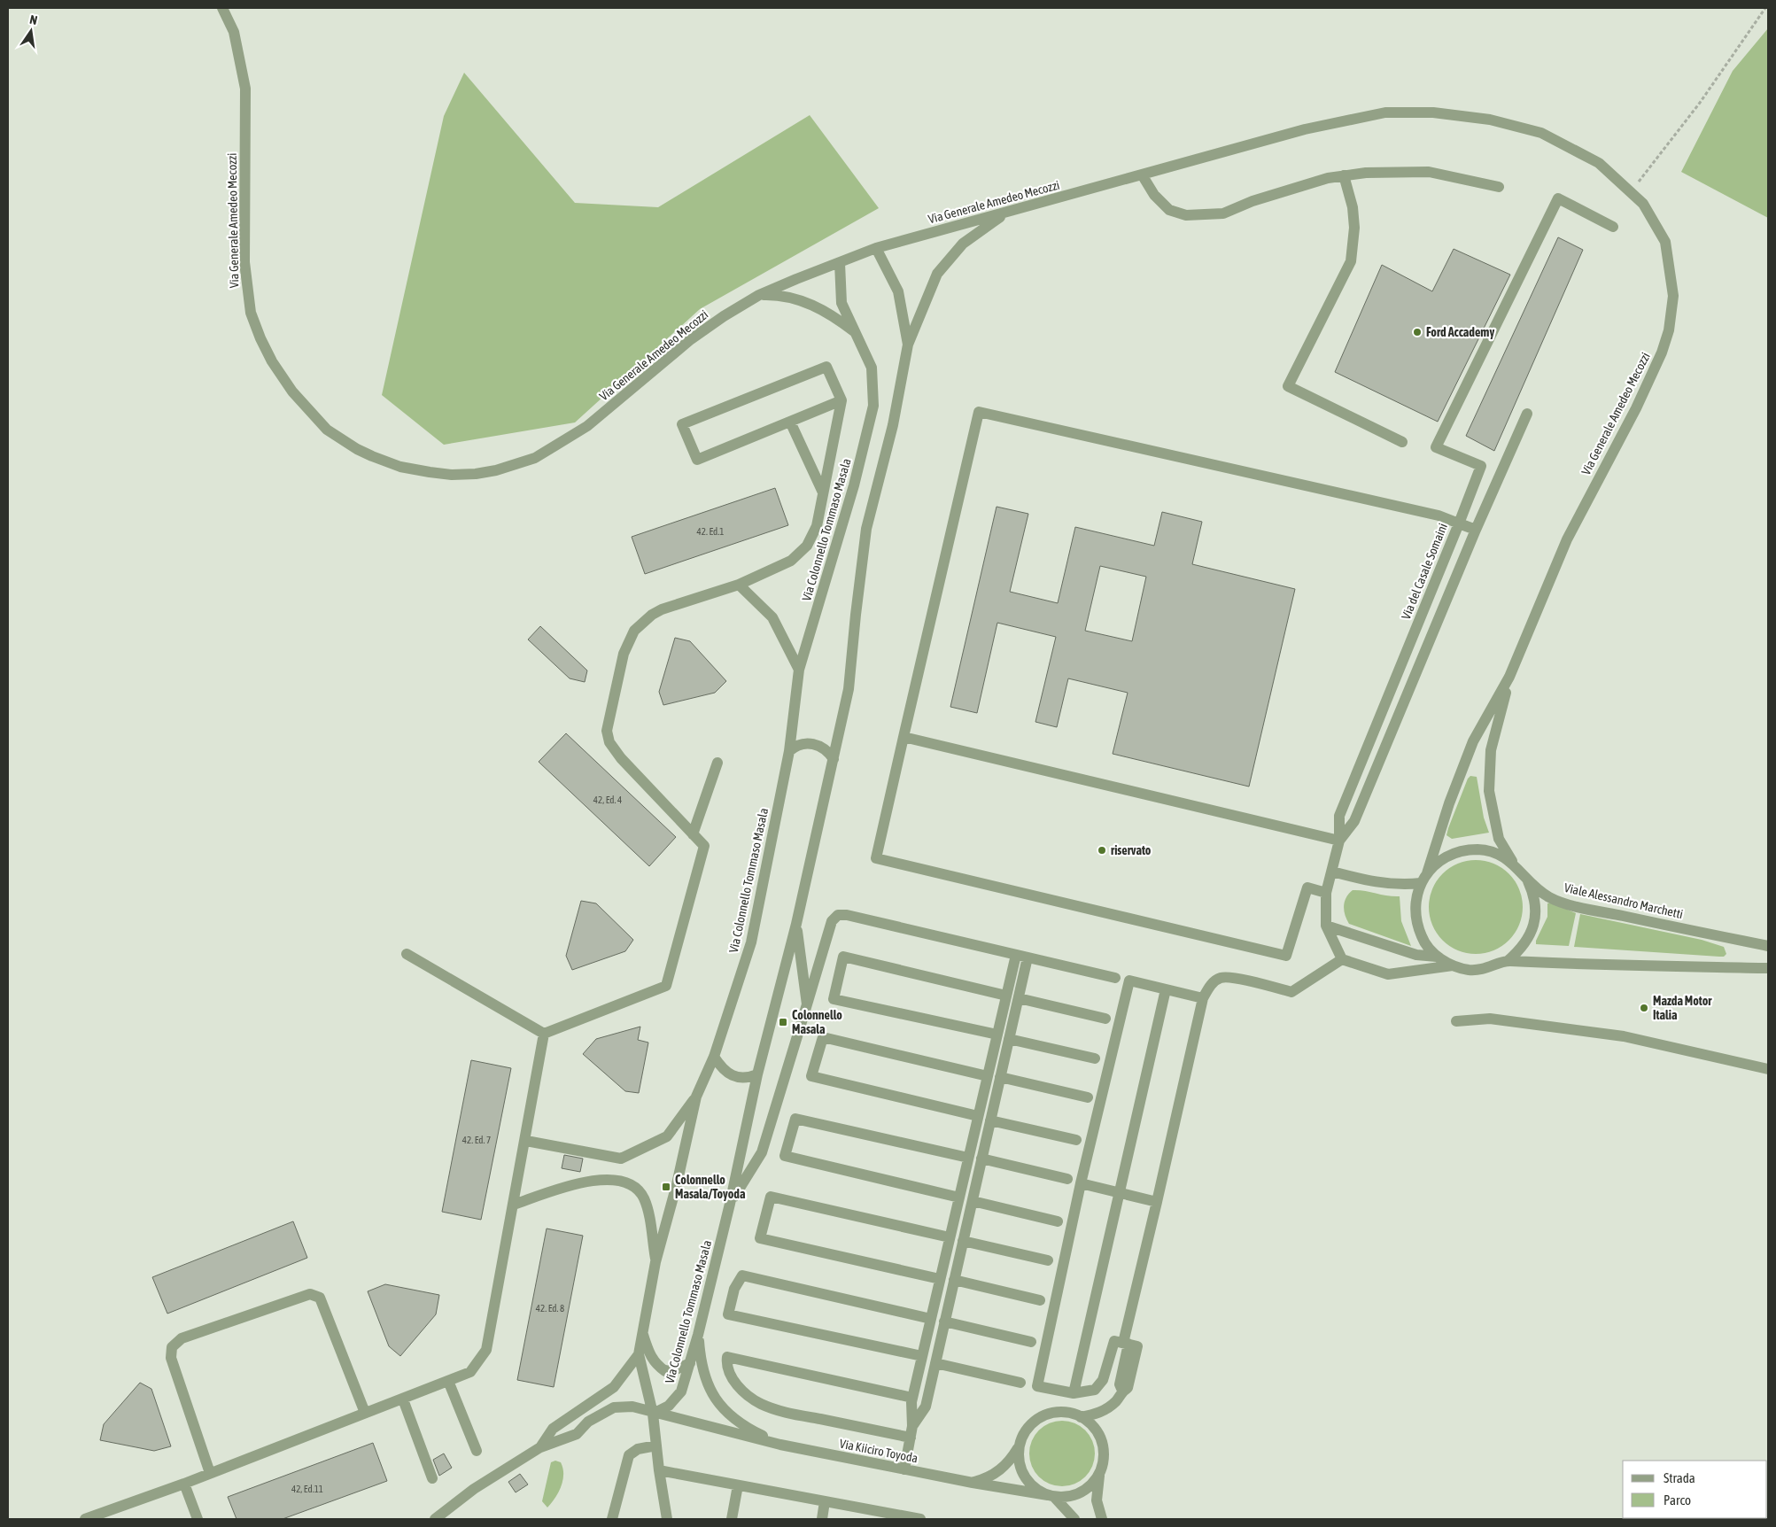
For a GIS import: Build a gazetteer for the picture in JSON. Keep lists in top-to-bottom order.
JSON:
{
  "streets": {
    "street": [
      "Via Generale Amedeo Mecozzi",
      "Via Colonnello Tommaso Masala",
      "Via del Casale Somaini",
      "Viale Alessandro Marchetti",
      "Via Kiiciro Toyoda"
    ]
  },
  "crossings": [
    ["Via Generale Amedeo Mecozzi", "Via Colonnello Tommaso Masala"],
    ["Via Generale Amedeo Mecozzi", "Viale Alessandro Marchetti"],
    ["Via Colonnello Tommaso Masala", "Via Kiiciro Toyoda"]
  ],
  "places": {
    "other": ["Ford Accademy", "riservato", "Mazda Motor Italia"],
    "transit": ["Colonnello Masala", "Colonnello Masala/Toyoda"]
  },
  "house_numbers": [
    "42. Ed.1",
    "42, Ed. 4",
    "42. Ed. 7",
    "42. Ed. 8",
    "42, Ed.11"
  ],
  "legend": ["Strada", "Parco"],
  "north": "top"
}
